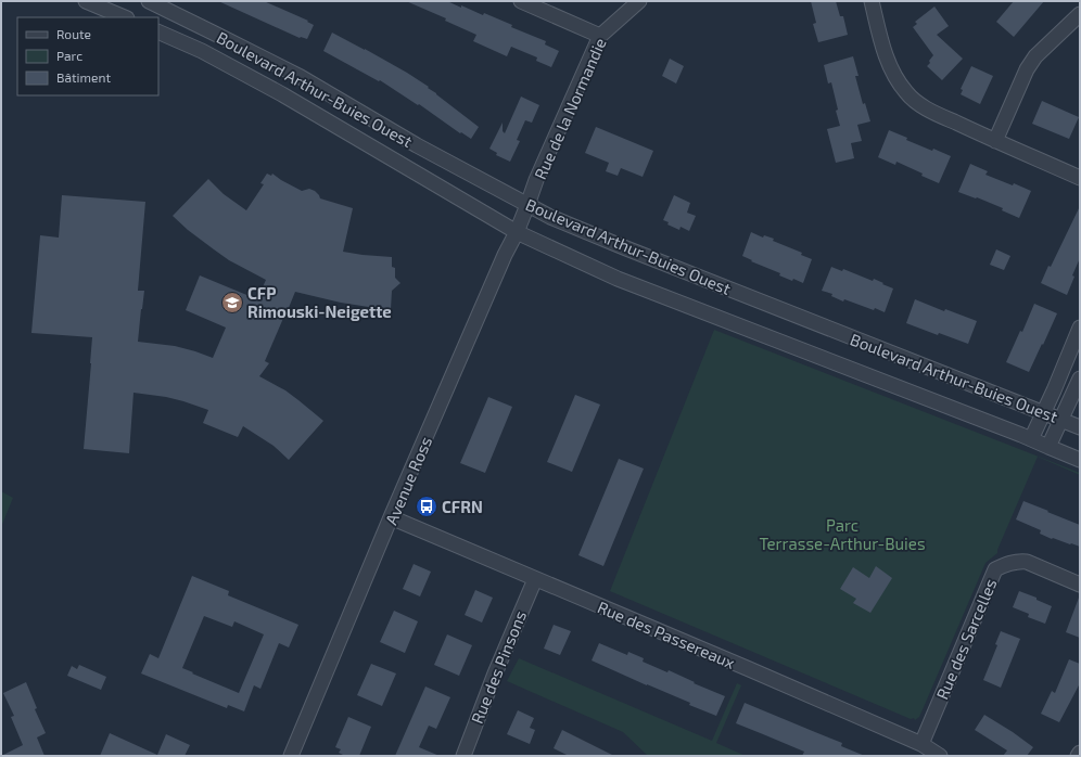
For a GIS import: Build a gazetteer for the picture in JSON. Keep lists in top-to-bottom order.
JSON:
{
  "streets": {
    "street": [
      "Boulevard Arthur-Buies Ouest",
      "Rue de la Normandie",
      "Avenue Ross",
      "Rue des Passereaux",
      "Rue des Sarcelles",
      "Rue des Pinsons"
    ]
  },
  "crossings": [
    ["Boulevard Arthur-Buies Ouest", "Rue de la Normandie"],
    ["Boulevard Arthur-Buies Ouest", "Avenue Ross"],
    ["Rue de la Normandie", "Avenue Ross"],
    ["Avenue Ross", "Rue des Passereaux"],
    ["Rue des Passereaux", "Rue des Sarcelles"],
    ["Rue des Passereaux", "Rue des Pinsons"]
  ],
  "parks": ["Parc Terrasse-Arthur-Buies"],
  "places": {
    "school or university": ["CFP Rimouski-Neigette"],
    "bus stop": ["CFRN"]
  },
  "legend": ["Route", "Parc", "Bâtiment"]
}
